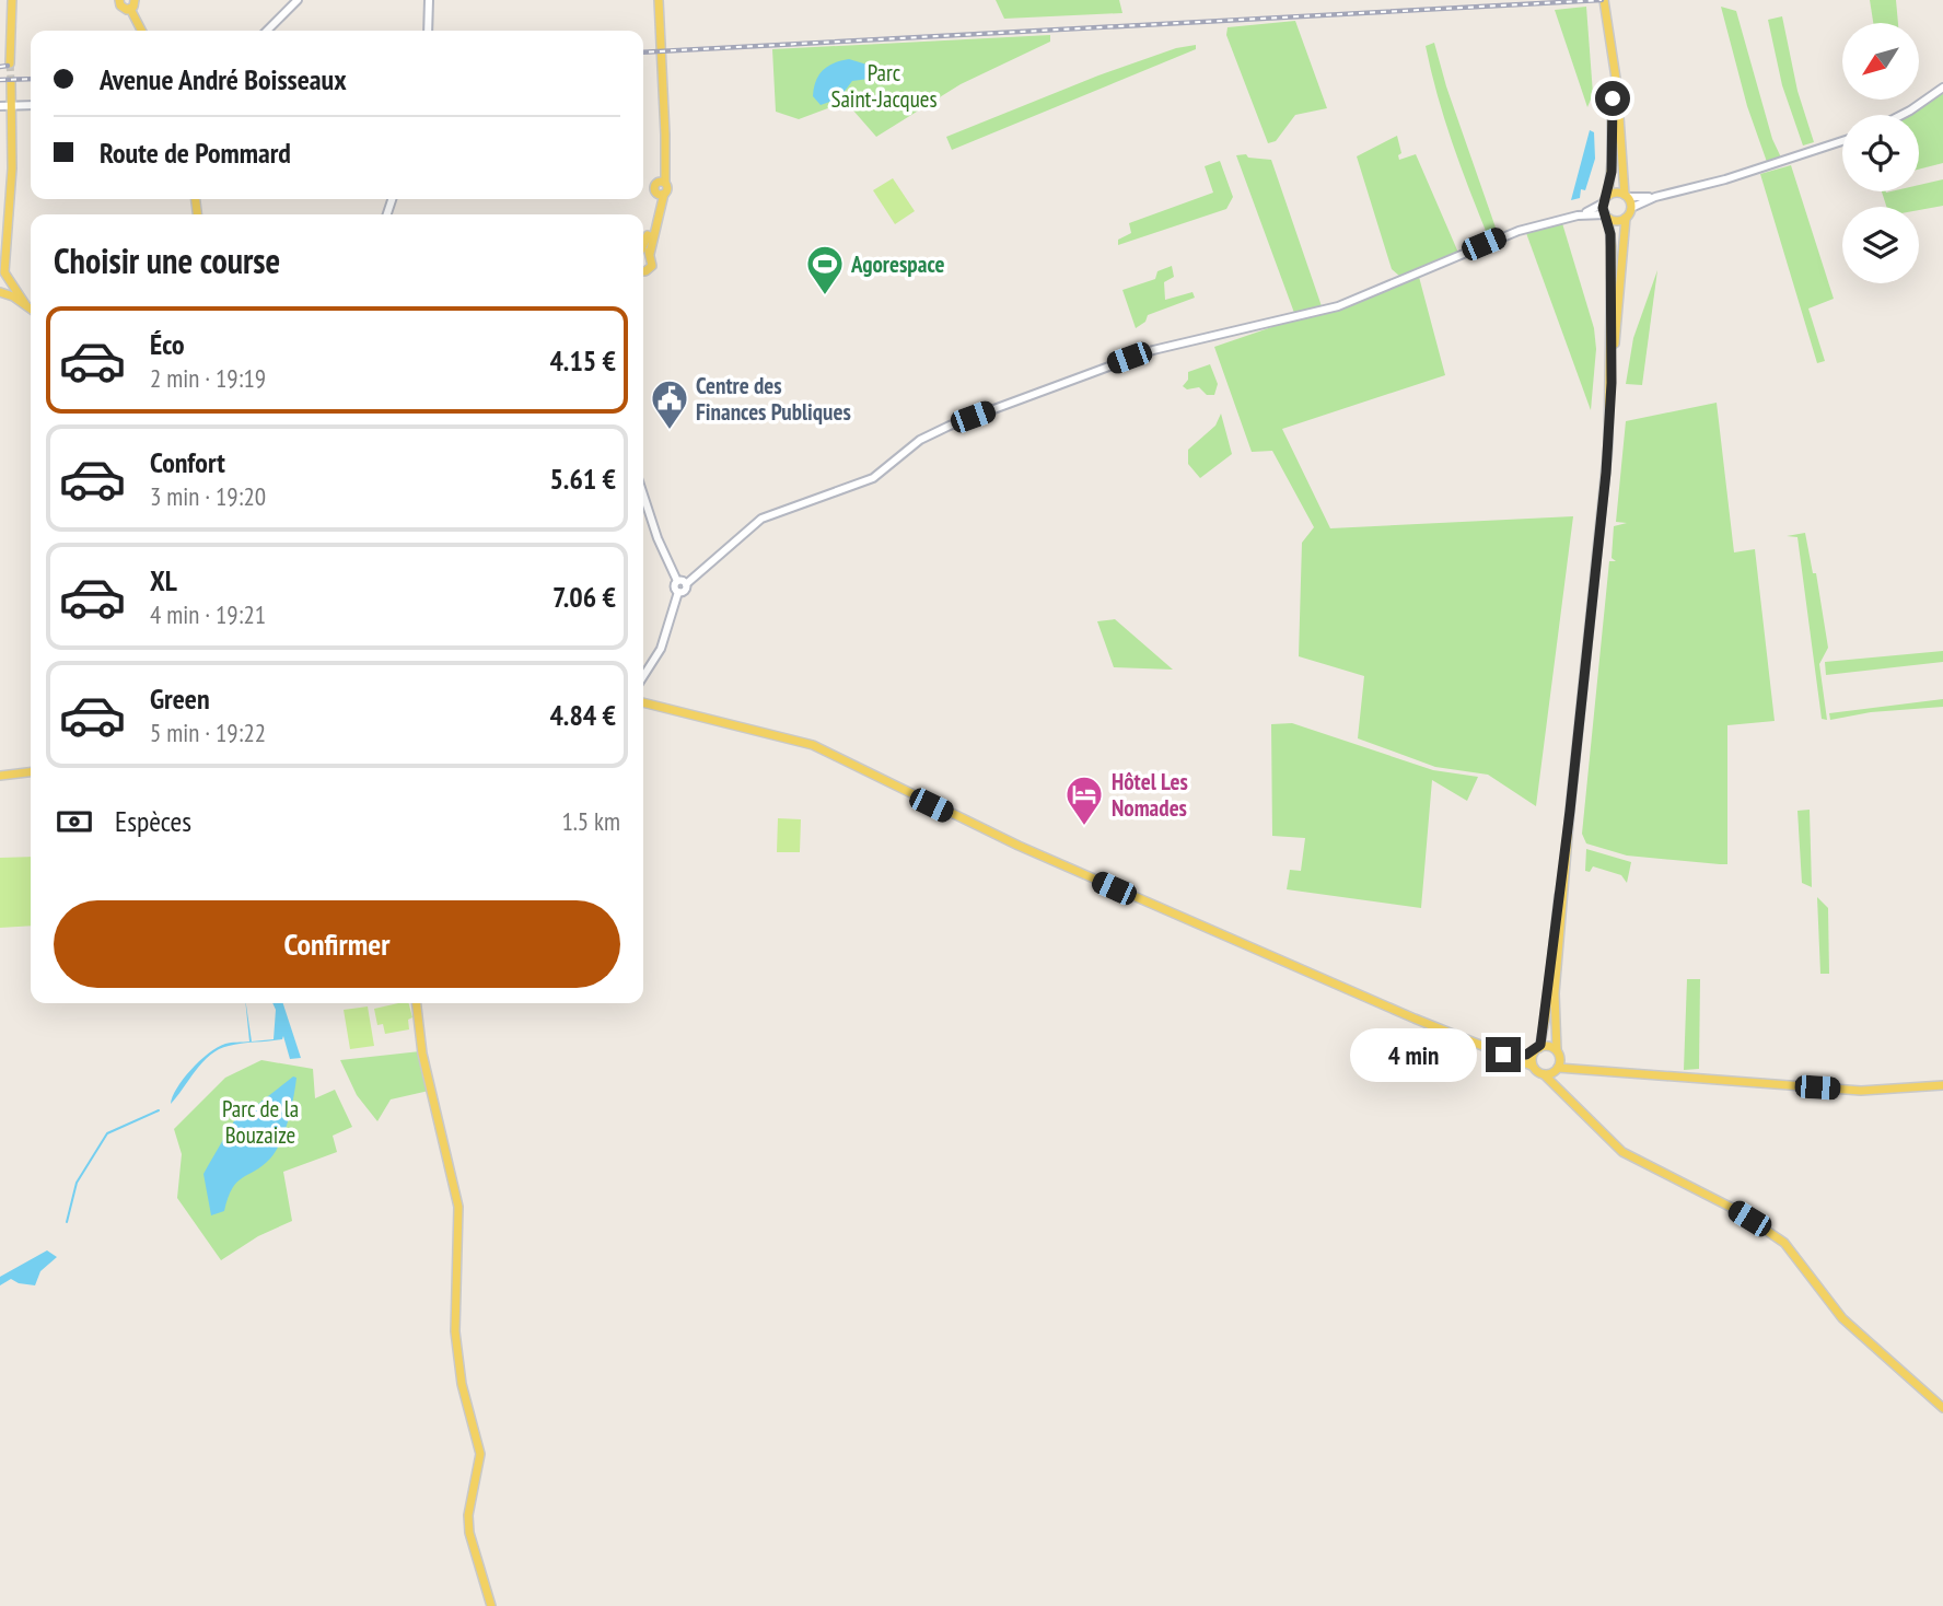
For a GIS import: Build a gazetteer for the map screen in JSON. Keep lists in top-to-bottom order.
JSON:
{
  "parks": ["Parc Saint-Jacques", "Parc de la Bouzaize"],
  "places": {
    "sports": ["Agorespace"],
    "public building": ["Centre des Finances Publiques"],
    "hotel": ["Hôtel Les Nomades"]
  },
  "north": "bottom left",
  "page": {
    "banner": ["Avenue André Boisseaux", "Route de Pommard"],
    "heading": "Choisir une course",
    "list": [
      {
        "name": "Éco",
        "note": "2 min · 19:19",
        "value": "4.15 €"
      },
      {
        "name": "Confort",
        "note": "3 min · 19:20",
        "value": "5.61 €"
      },
      {
        "name": "XL",
        "note": "4 min · 19:21",
        "value": "7.06 €"
      },
      {
        "name": "Green",
        "note": "5 min · 19:22",
        "value": "4.84 €"
      }
    ],
    "pay": ["Espèces", "1.5 km"],
    "buttons": "Confirmer",
    "bubble": "4 min"
  }
}
